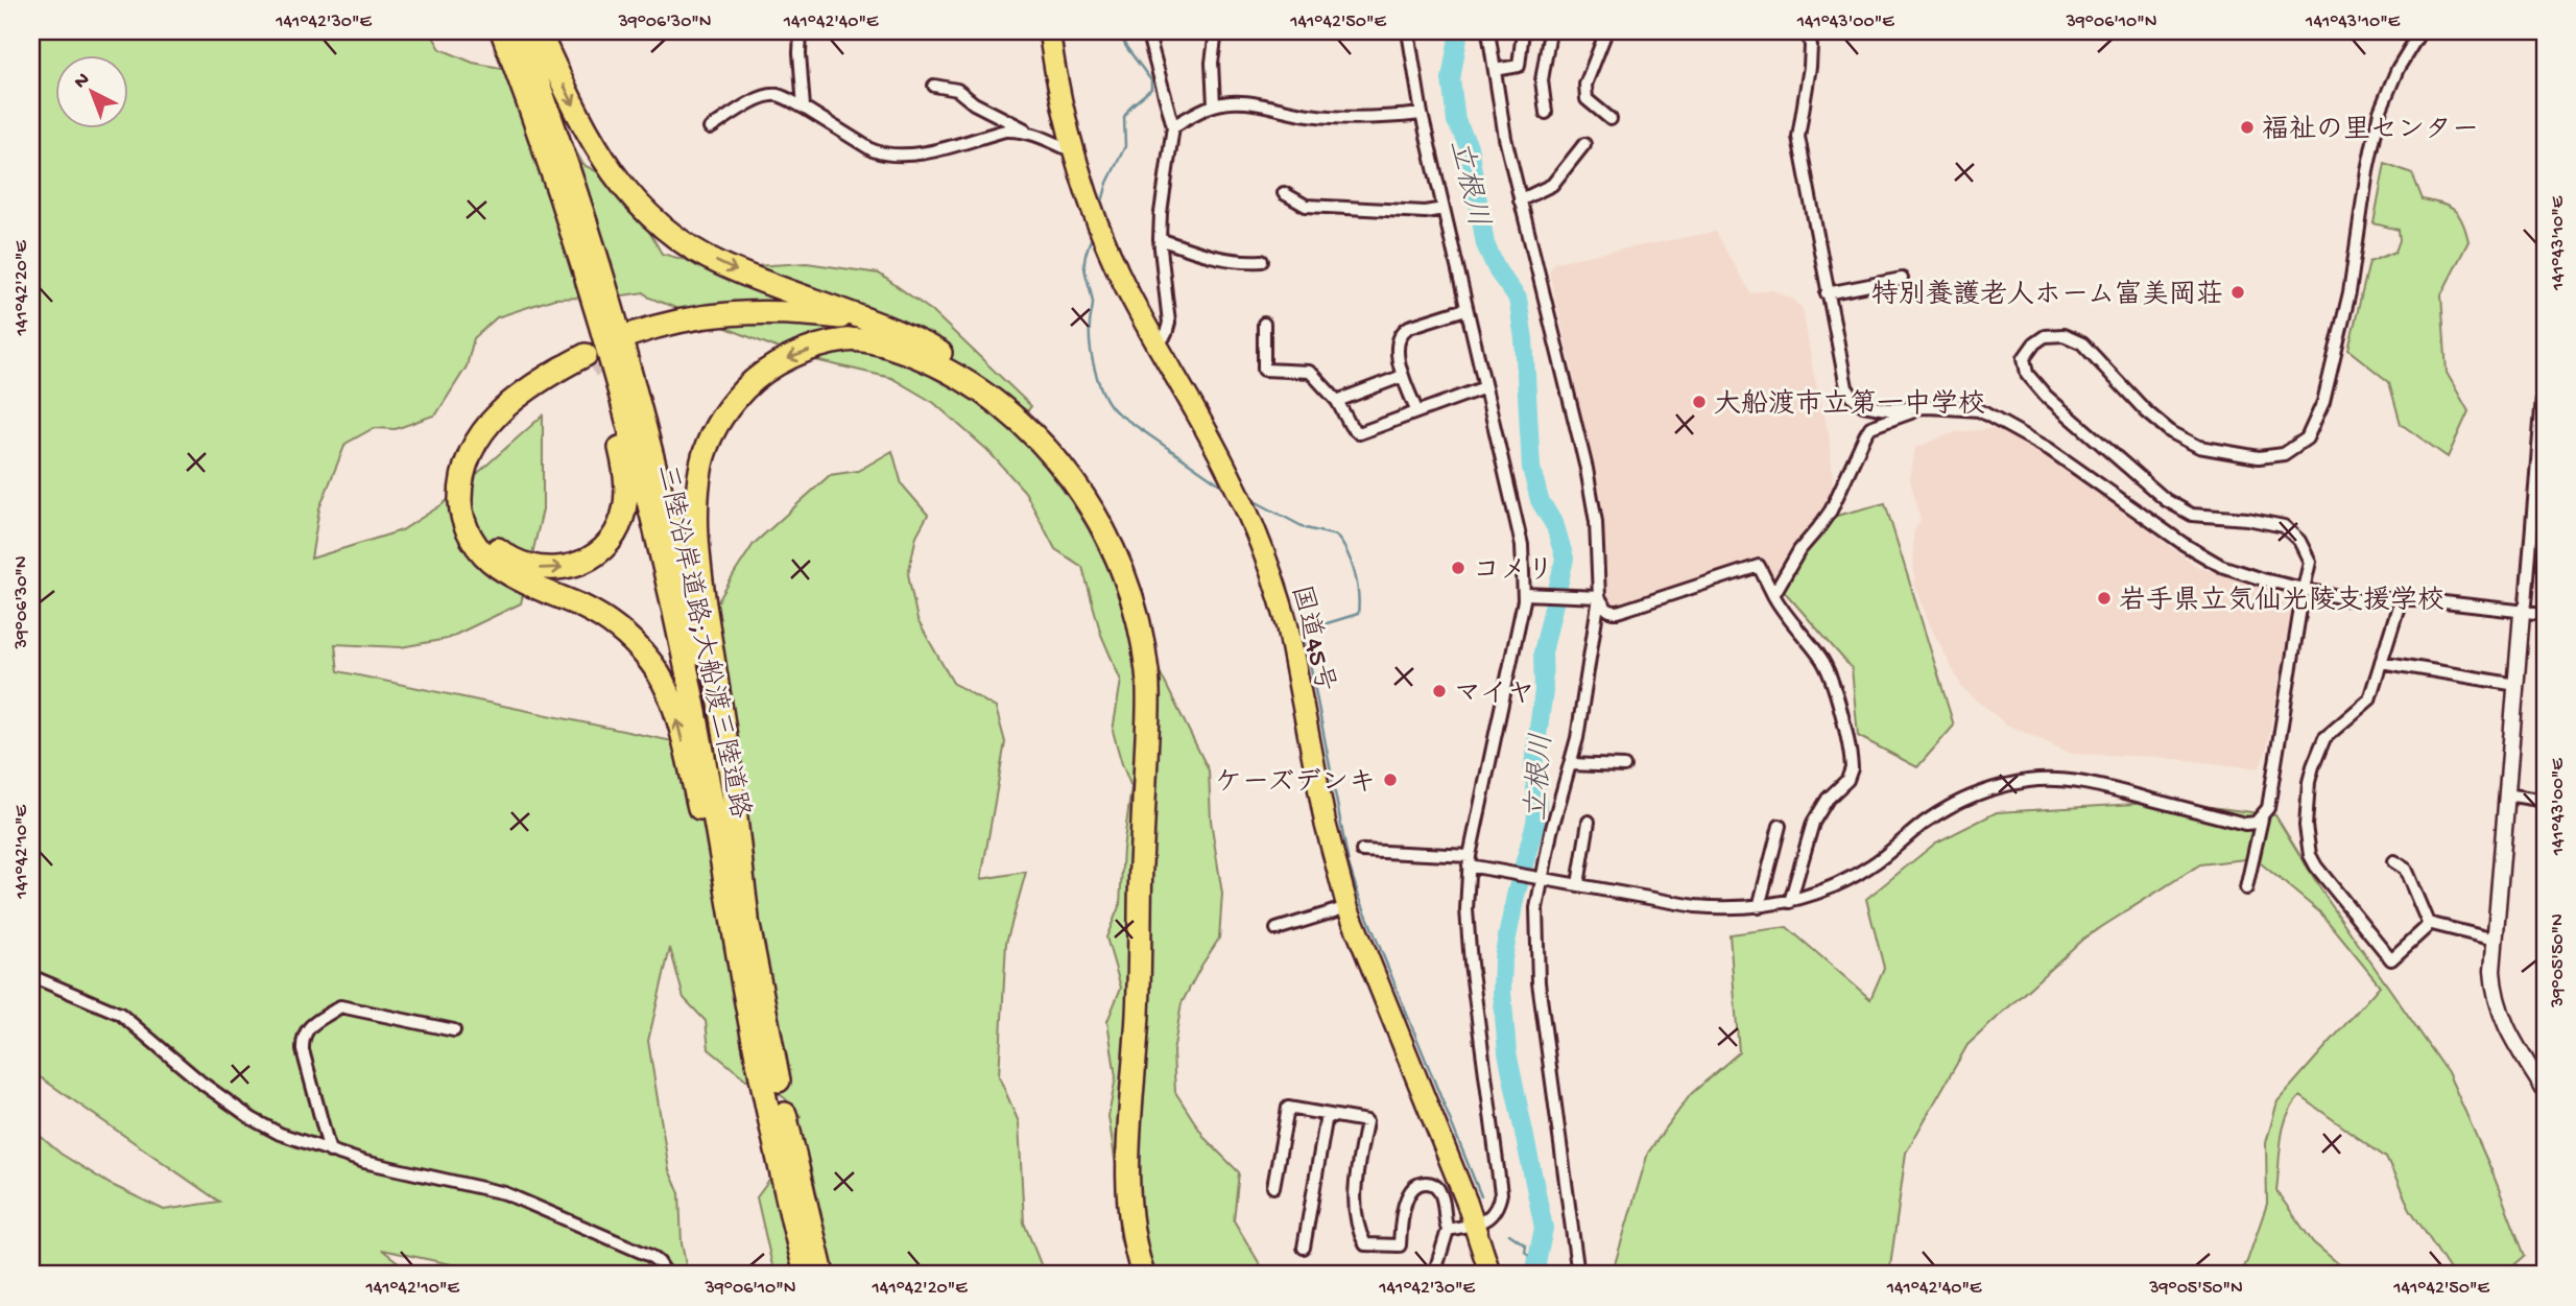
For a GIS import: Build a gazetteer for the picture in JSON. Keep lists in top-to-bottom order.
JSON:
{
  "streets": {
    "highway": ["国道45号", "三陸沿岸道路;大船渡三陸道路"]
  },
  "water": ["立根川"],
  "places": [
    "福祉の里センター",
    "特別養護老人ホーム富美岡荘",
    "大船渡市立第一中学校",
    "コメリ",
    "岩手県立気仙光陵支援学校",
    "マイヤ",
    "ケーズデンキ"
  ],
  "north": "top left",
  "coordinates": [
    "141°42'30\"E",
    "39°06'30\"N",
    "141°42'40\"E",
    "141°42'50\"E",
    "141°43'00\"E",
    "39°06'10\"N",
    "141°43'10\"E",
    "141°42'20\"E",
    "141°42'10\"E",
    "39°05'50\"N"
  ]
}
